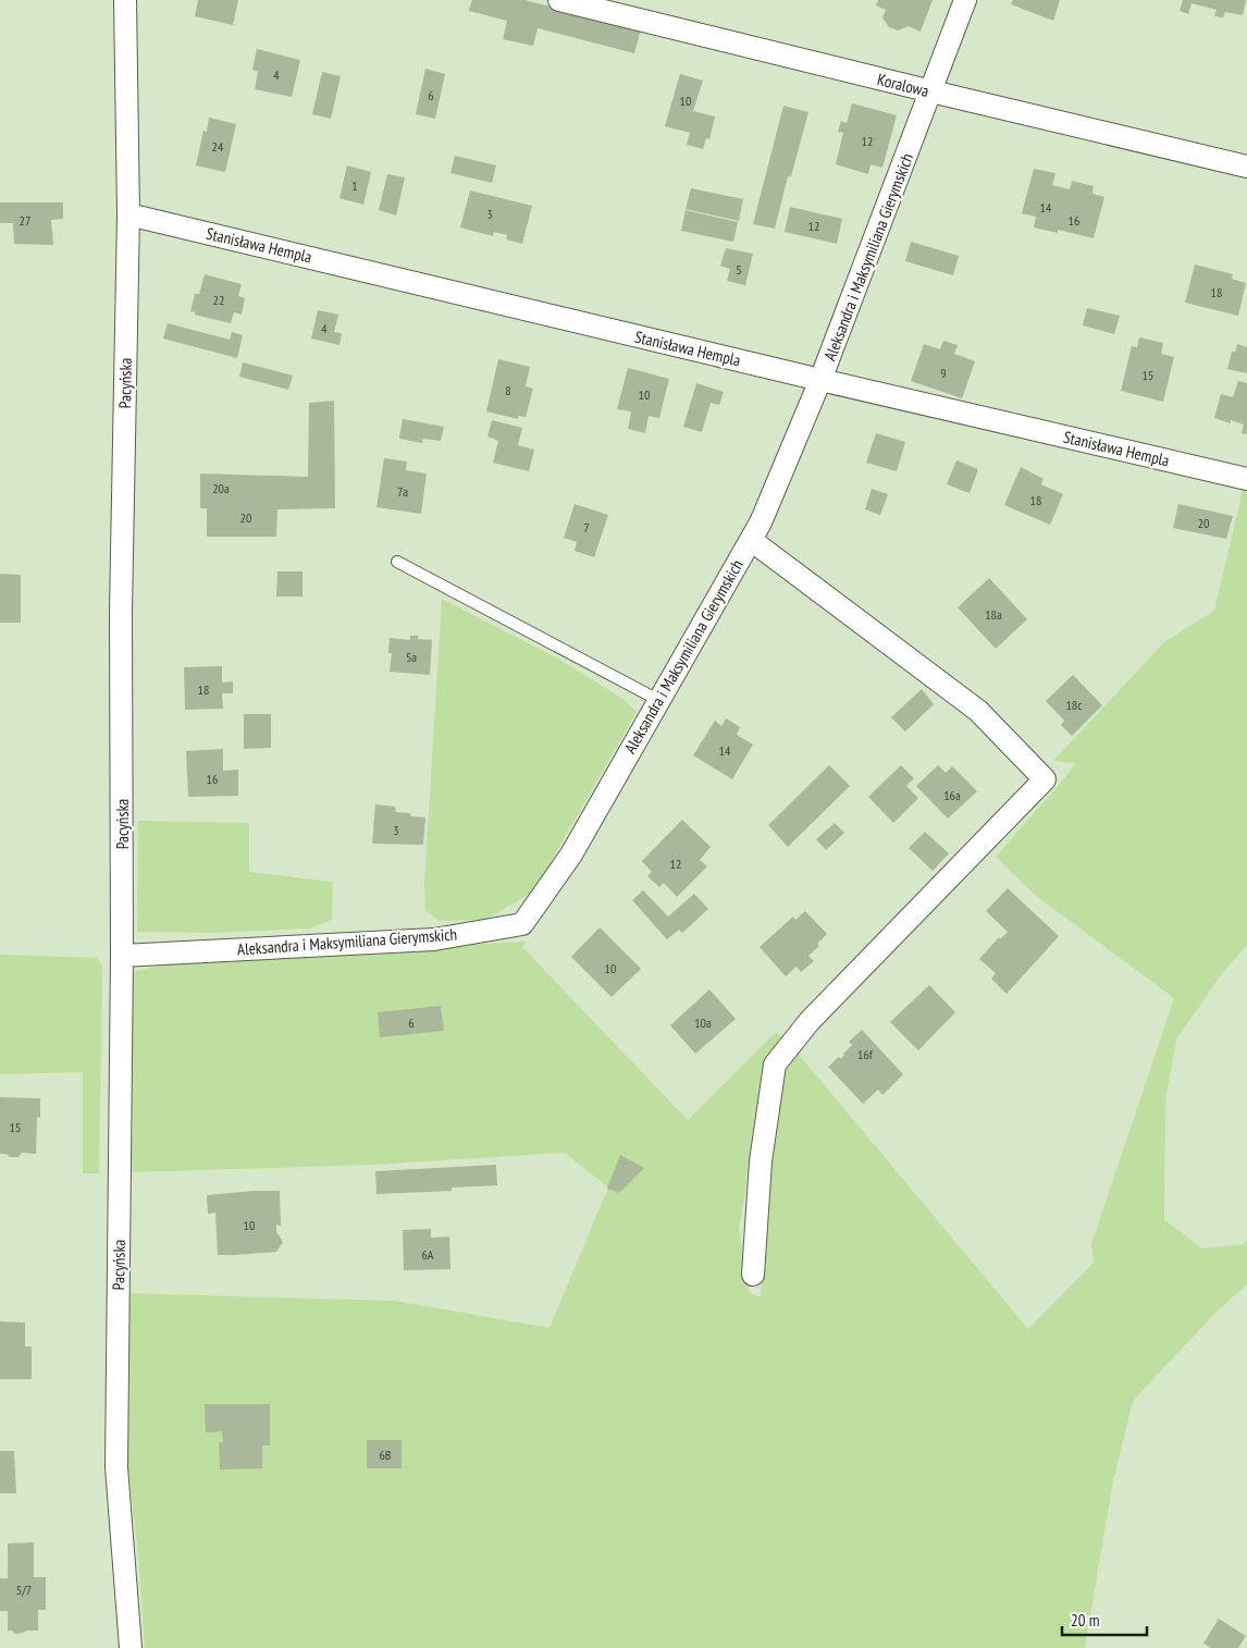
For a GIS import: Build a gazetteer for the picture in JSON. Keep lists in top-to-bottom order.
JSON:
{
  "streets": {
    "street": [
      "Koralowa",
      "Stanisława Hempla",
      "Aleksandra i Maksymiliana Gierymskich",
      "Pacyńska"
    ]
  },
  "crossings": [
    ["Koralowa", "Aleksandra i Maksymiliana Gierymskich"],
    ["Stanisława Hempla", "Aleksandra i Maksymiliana Gierymskich"],
    ["Stanisława Hempla", "Pacyńska"],
    ["Aleksandra i Maksymiliana Gierymskich", "Pacyńska"]
  ],
  "house_numbers": [
    "4",
    "6",
    "10",
    "12",
    "24",
    "1",
    "14",
    "3",
    "27",
    "16",
    "12",
    "5",
    "18",
    "22",
    "4",
    "9",
    "15",
    "8",
    "10",
    "20a",
    "7a",
    "18",
    "20",
    "20",
    "7",
    "18a",
    "5a",
    "18",
    "18c",
    "14",
    "16",
    "16a",
    "3",
    "12",
    "10",
    "6",
    "10a",
    "16f",
    "15",
    "10",
    "6A",
    "6B",
    "5/7"
  ],
  "scale_bar": "20 m"
}
